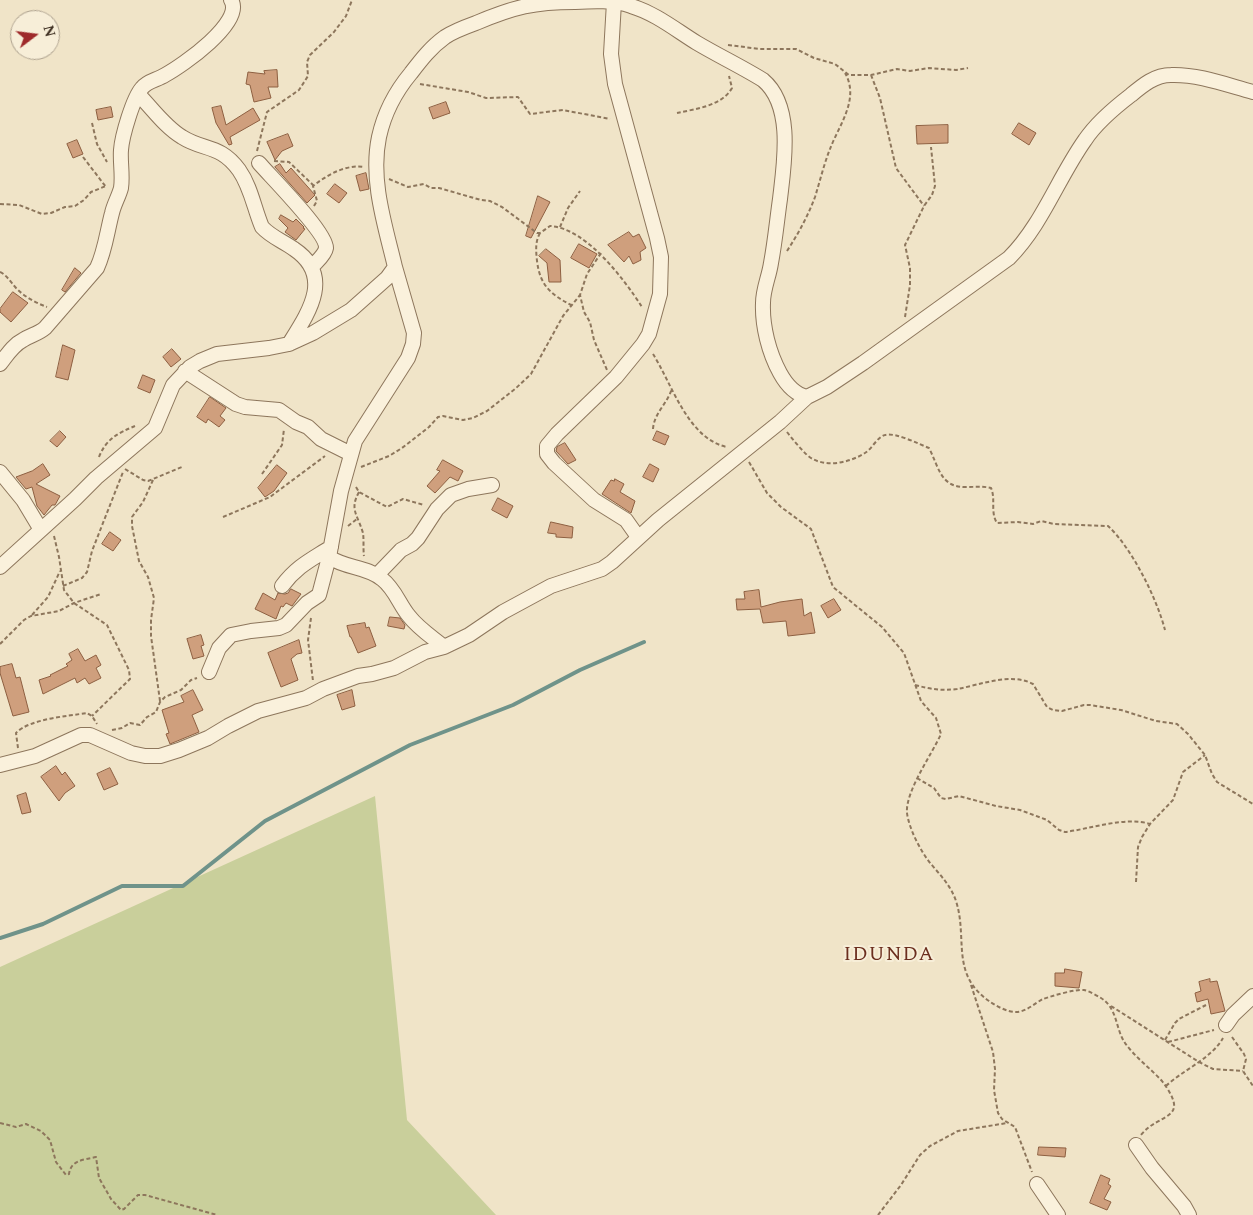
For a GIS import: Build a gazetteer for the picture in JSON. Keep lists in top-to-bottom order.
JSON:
{
  "districts": ["IDUNDA"],
  "north": "right"
}
